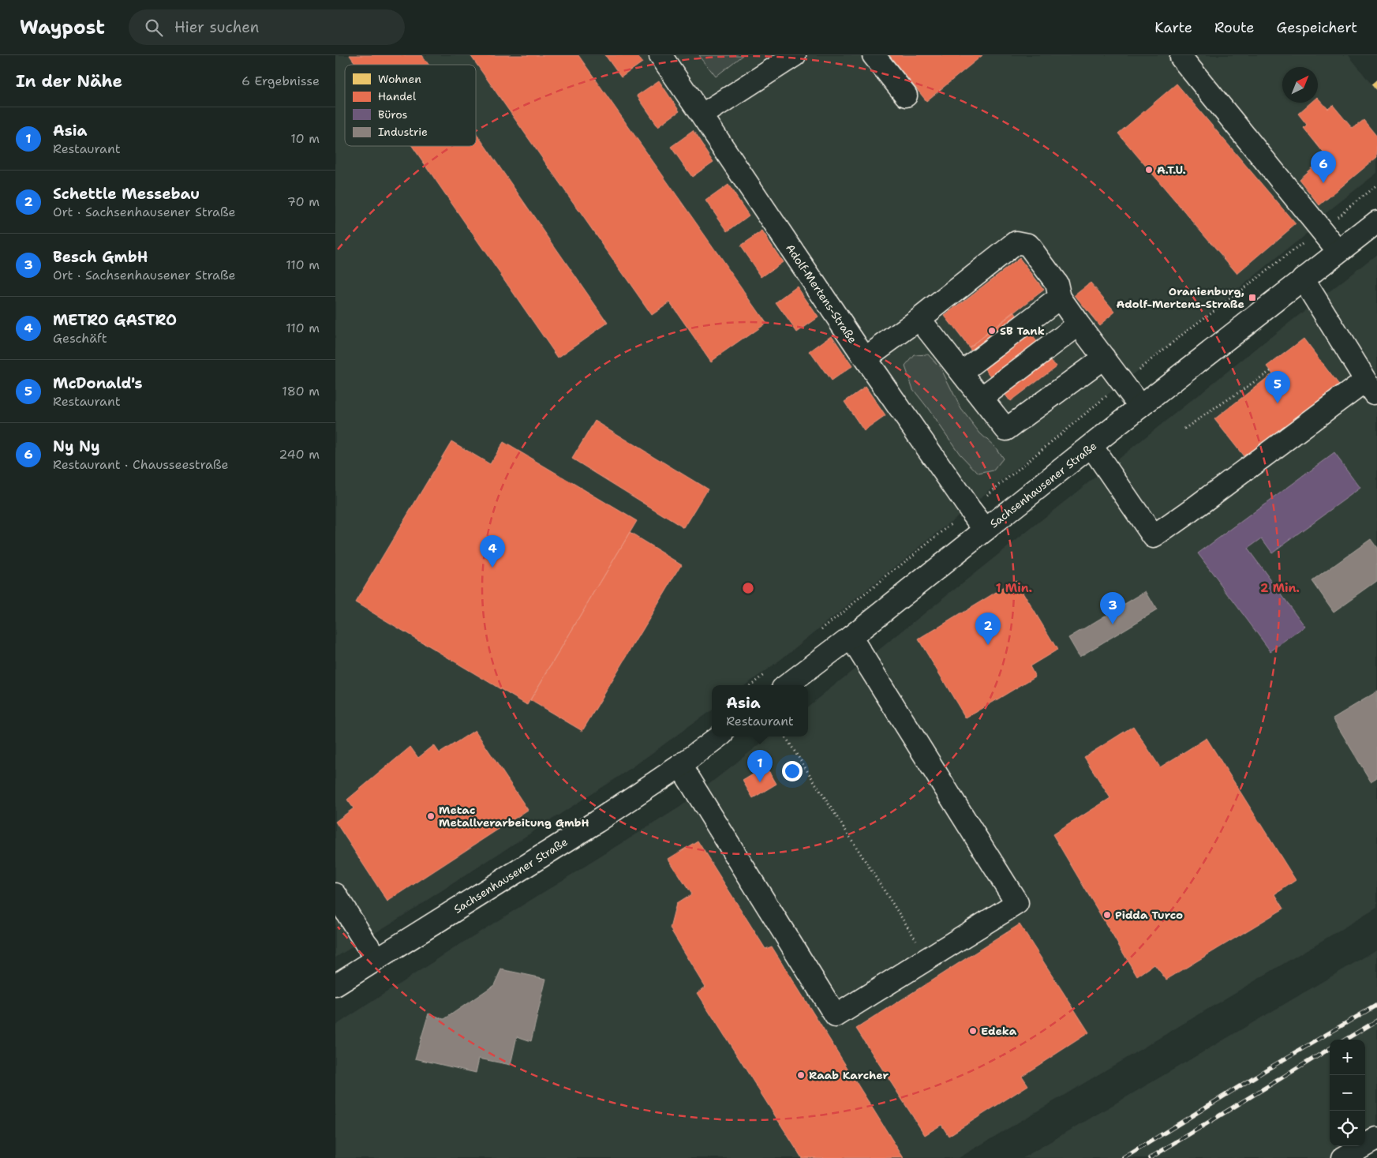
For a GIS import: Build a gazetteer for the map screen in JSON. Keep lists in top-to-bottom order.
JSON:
{
  "streets": {
    "main road": ["Adolf-Mertens-Straße", "Sachsenhausener Straße"]
  },
  "crossings": [
    ["Adolf-Mertens-Straße", "Sachsenhausener Straße"]
  ],
  "places": {
    "other": [
      "A.T.U.",
      "SB Tank",
      "Metac Metallverarbeitung GmbH",
      "Pidda Turco",
      "Edeka",
      "Raab Karcher"
    ],
    "transit": ["Oranienburg, Adolf-Mertens-Straße"]
  },
  "legend": [
    "Wohnen",
    "Handel",
    "Büros",
    "Industrie"
  ],
  "north": "top right",
  "page": {
    "header": "Waypost",
    "search": "Hier suchen",
    "nav": ["Karte", "Route", "Gespeichert"],
    "heading": ["In der Nähe", "6 Ergebnisse"],
    "list": [
      {
        "mark": "1",
        "name": "Asia",
        "note": "Restaurant",
        "value": "10 m"
      },
      {
        "mark": "2",
        "name": "Schettle Messebau",
        "note": "Ort · Sachsenhausener Straße",
        "value": "70 m"
      },
      {
        "mark": "3",
        "name": "Besch GmbH",
        "note": "Ort · Sachsenhausener Straße",
        "value": "110 m"
      },
      {
        "mark": "4",
        "name": "METRO GASTRO",
        "note": "Geschäft",
        "value": "110 m"
      },
      {
        "mark": "5",
        "name": "McDonald's",
        "note": "Restaurant",
        "value": "180 m"
      },
      {
        "mark": "6",
        "name": "Ny Ny",
        "note": "Restaurant · Chausseestraße",
        "value": "240 m"
      }
    ],
    "pins": [
      "6",
      "5",
      "4",
      "3",
      "2",
      "1"
    ],
    "popup": ["Asia", "Restaurant"],
    "map_buttons": ["+", "−"]
  },
  "rings": ["1 Min.", "2 Min."]
}
